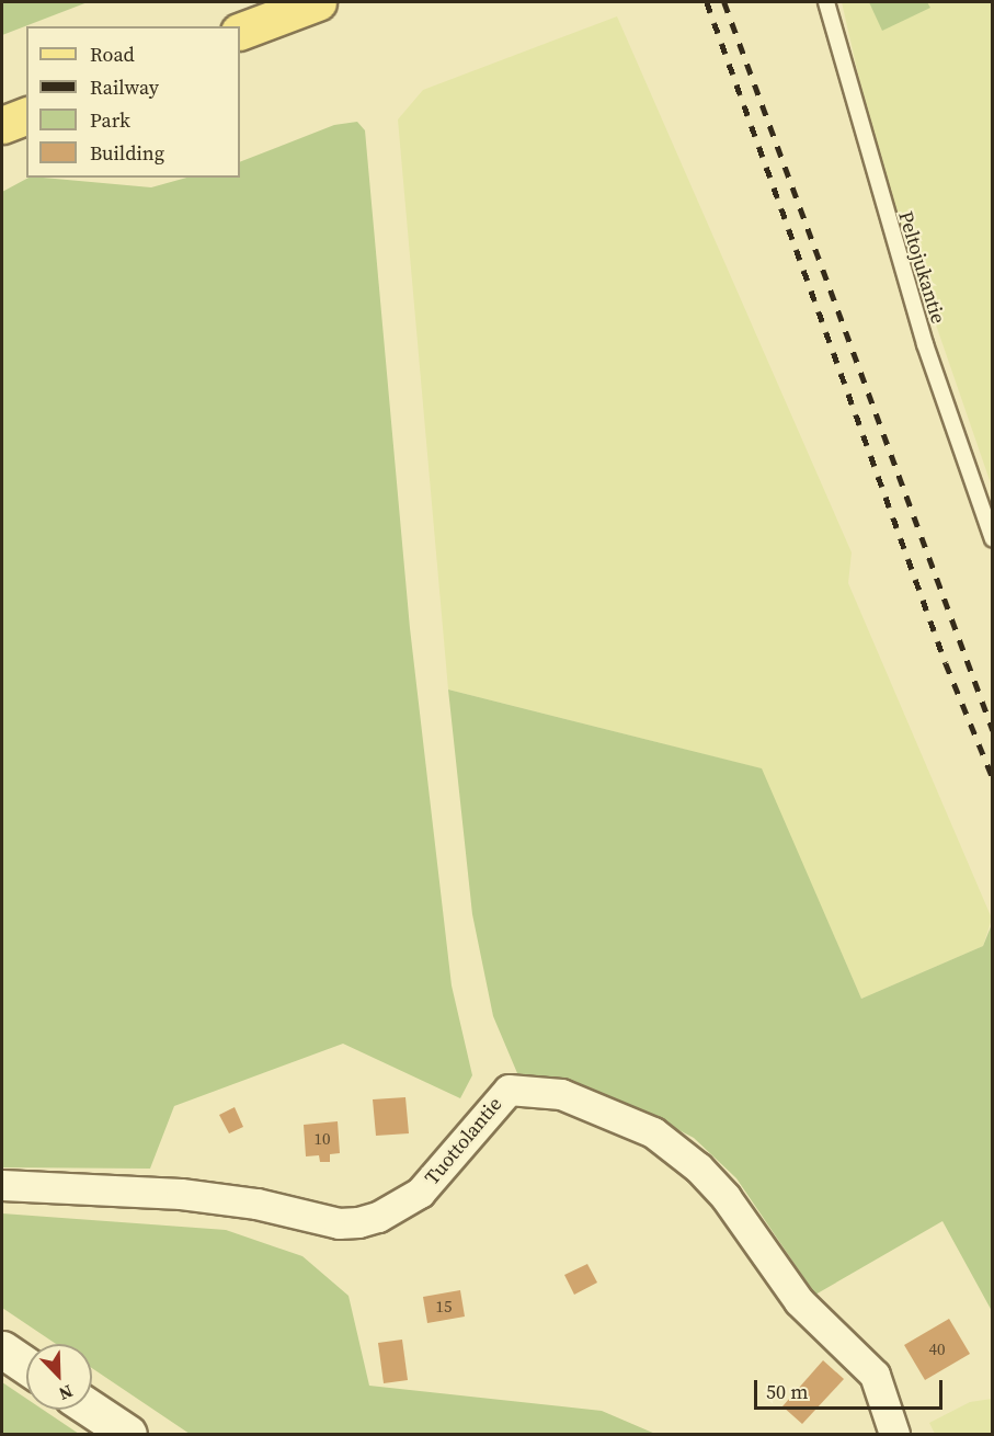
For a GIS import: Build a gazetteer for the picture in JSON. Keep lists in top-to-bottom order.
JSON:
{
  "streets": {
    "street": ["Tuottolantie"],
    "lane": ["Peltojukantie"]
  },
  "house_numbers": ["10", "15", "40"],
  "legend": [
    "Road",
    "Railway",
    "Park",
    "Building"
  ],
  "scale_bar": "50 m",
  "north": "bottom right"
}
